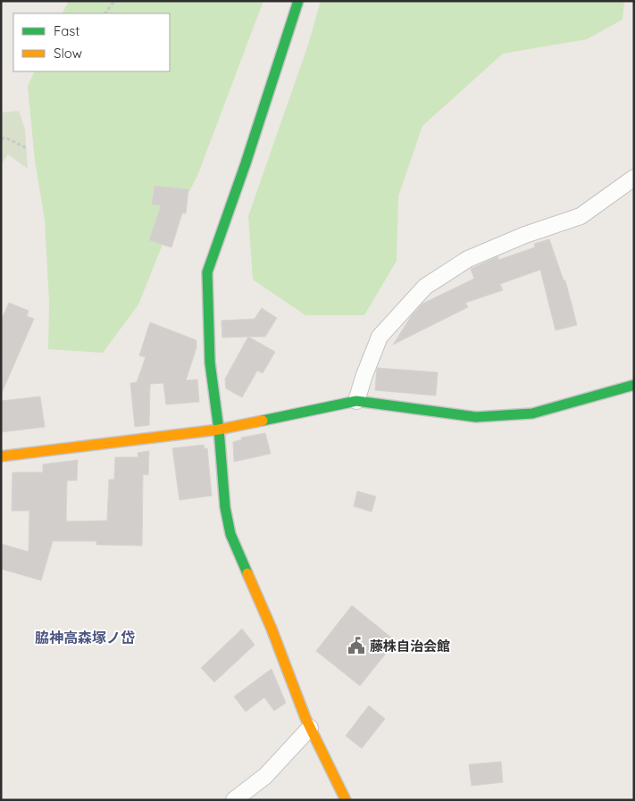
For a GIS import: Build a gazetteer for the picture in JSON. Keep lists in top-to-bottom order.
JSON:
{
  "districts": ["脇神高森塚ノ岱"],
  "places": {
    "public building": ["藤株自治会館"]
  },
  "legend": ["Fast", "Slow"]
}
